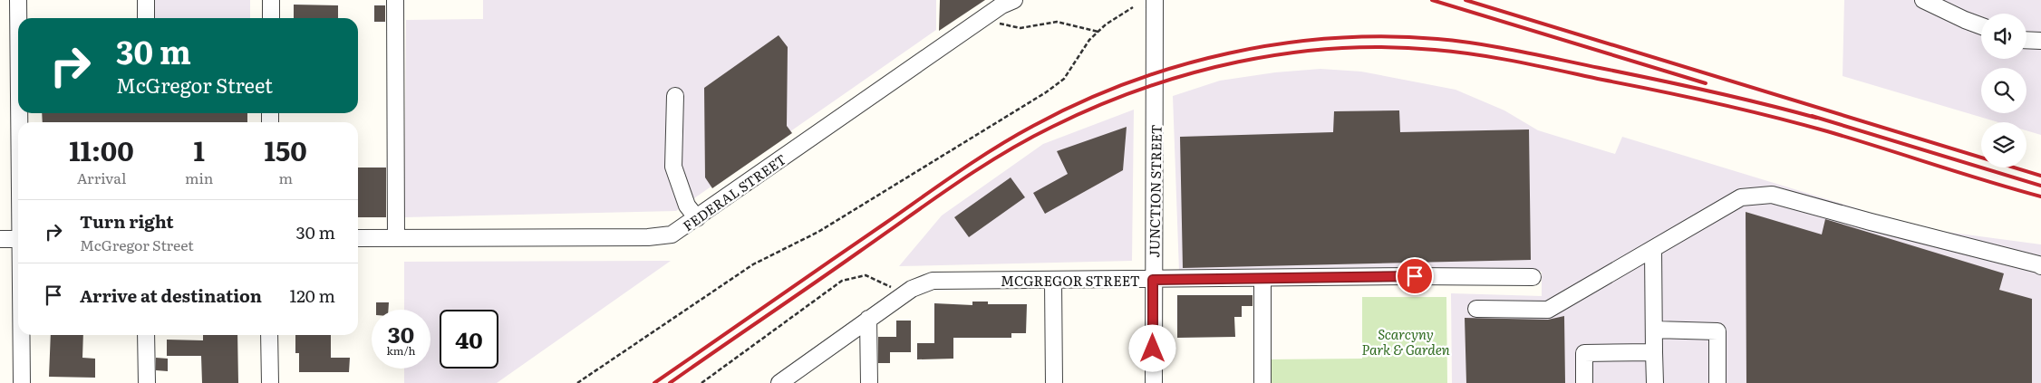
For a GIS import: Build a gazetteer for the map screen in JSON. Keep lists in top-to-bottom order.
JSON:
{
  "streets": {
    "street": ["JUNCTION STREET", "FEDERAL STREET", "MCGREGOR STREET"]
  },
  "crossings": [
    ["JUNCTION STREET", "MCGREGOR STREET"]
  ],
  "parks": ["Scarcyny Park & Garden"],
  "page": {
    "turn": ["30 m", "McGregor Street"],
    "eta": [
      "11:00",
      "Arrival",
      "1",
      "min",
      "150",
      "m"
    ],
    "list": [
      {
        "name": "Turn right",
        "note": "McGregor Street",
        "value": "30 m"
      },
      {
        "name": "Arrive at destination",
        "value": "120 m"
      }
    ],
    "speed": "30 km/h",
    "limit": "40"
  }
}
